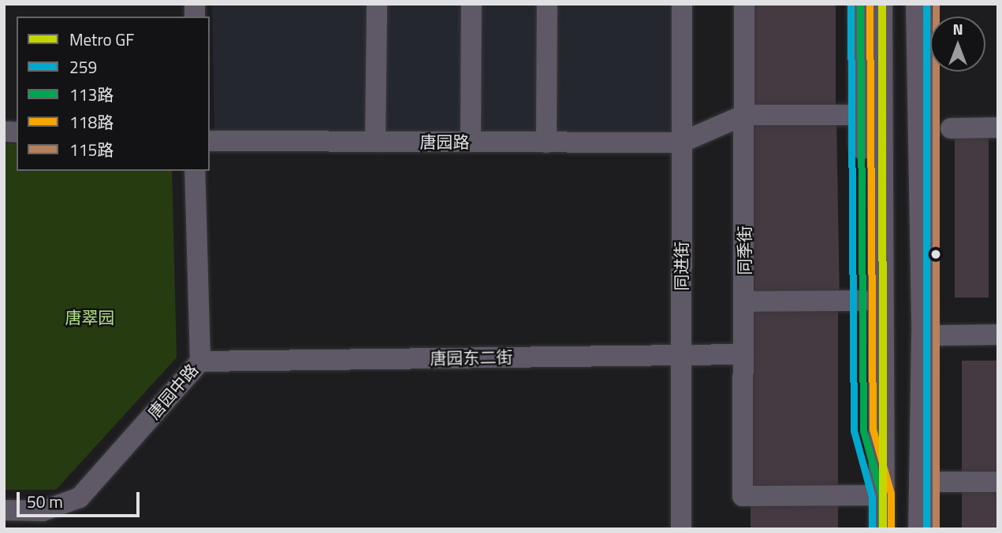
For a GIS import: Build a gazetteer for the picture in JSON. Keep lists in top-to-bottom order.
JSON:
{
  "streets": {
    "street": [
      "唐园路",
      "同季街",
      "同进街",
      "唐园东二街",
      "唐园中路"
    ]
  },
  "crossings": [
    ["唐园路", "同进街"],
    ["同季街", "唐园东二街"],
    ["同进街", "唐园东二街"],
    ["唐园东二街", "唐园中路"]
  ],
  "parks": ["唐翠园"],
  "lines": [
    "metro line GF",
    "transit line 259",
    "transit line 113路",
    "transit line 118路",
    "transit line 115路"
  ],
  "legend": [
    "Metro GF",
    "259",
    "113路",
    "118路",
    "115路"
  ],
  "scale_bar": "50 m",
  "north": "top"
}
